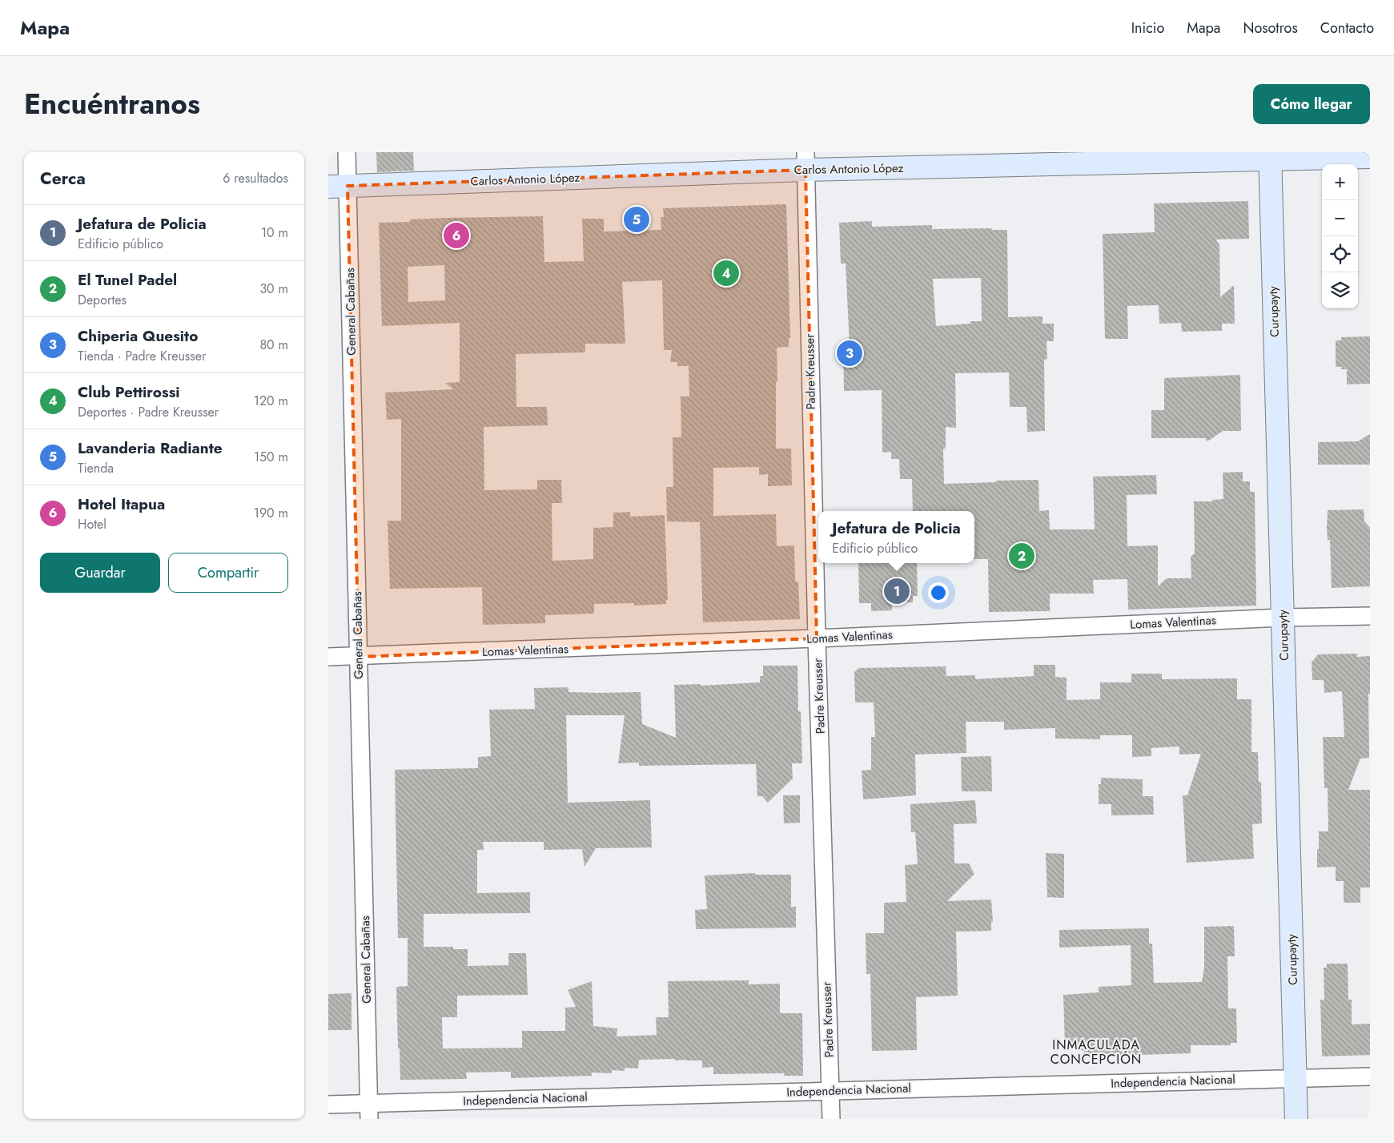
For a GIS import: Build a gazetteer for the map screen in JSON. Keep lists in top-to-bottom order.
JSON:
{
  "streets": {
    "main road": ["Carlos Antonio López", "Curupayty"],
    "street": [
      "General Cabañas",
      "Padre Kreusser",
      "Lomas Valentinas",
      "Independencia Nacional"
    ]
  },
  "crossings": [
    ["Carlos Antonio López", "General Cabañas"],
    ["Carlos Antonio López", "Curupayty"],
    ["Carlos Antonio López", "Padre Kreusser"],
    ["General Cabañas", "Lomas Valentinas"],
    ["General Cabañas", "Independencia Nacional"],
    ["Curupayty", "Lomas Valentinas"],
    ["Curupayty", "Independencia Nacional"],
    ["Padre Kreusser", "Lomas Valentinas"],
    ["Padre Kreusser", "Independencia Nacional"]
  ],
  "districts": ["INMACULADA CONCEPCIÓN"],
  "page": {
    "header": "Mapa",
    "nav": [
      "Inicio",
      "Mapa",
      "Nosotros",
      "Contacto"
    ],
    "title": "Encuéntranos",
    "buttons": [
      "Cómo llegar",
      ["Guardar", "Compartir"]
    ],
    "heading": ["Cerca", "6 resultados"],
    "map_buttons": ["+", "−"],
    "list": [
      {
        "mark": "1",
        "name": "Jefatura de Policia",
        "note": "Edificio público",
        "value": "10 m"
      },
      {
        "mark": "2",
        "name": "El Tunel Padel",
        "note": "Deportes",
        "value": "30 m"
      },
      {
        "mark": "3",
        "name": "Chiperia Quesito",
        "note": "Tienda · Padre Kreusser",
        "value": "80 m"
      },
      {
        "mark": "4",
        "name": "Club Pettirossi",
        "note": "Deportes · Padre Kreusser",
        "value": "120 m"
      },
      {
        "mark": "5",
        "name": "Lavanderia Radiante",
        "note": "Tienda",
        "value": "150 m"
      },
      {
        "mark": "6",
        "name": "Hotel Itapua",
        "note": "Hotel",
        "value": "190 m"
      }
    ],
    "pins": [
      "5",
      "6",
      "4",
      "3",
      "2",
      "1"
    ],
    "popup": ["Jefatura de Policia", "Edificio público"]
  }
}
